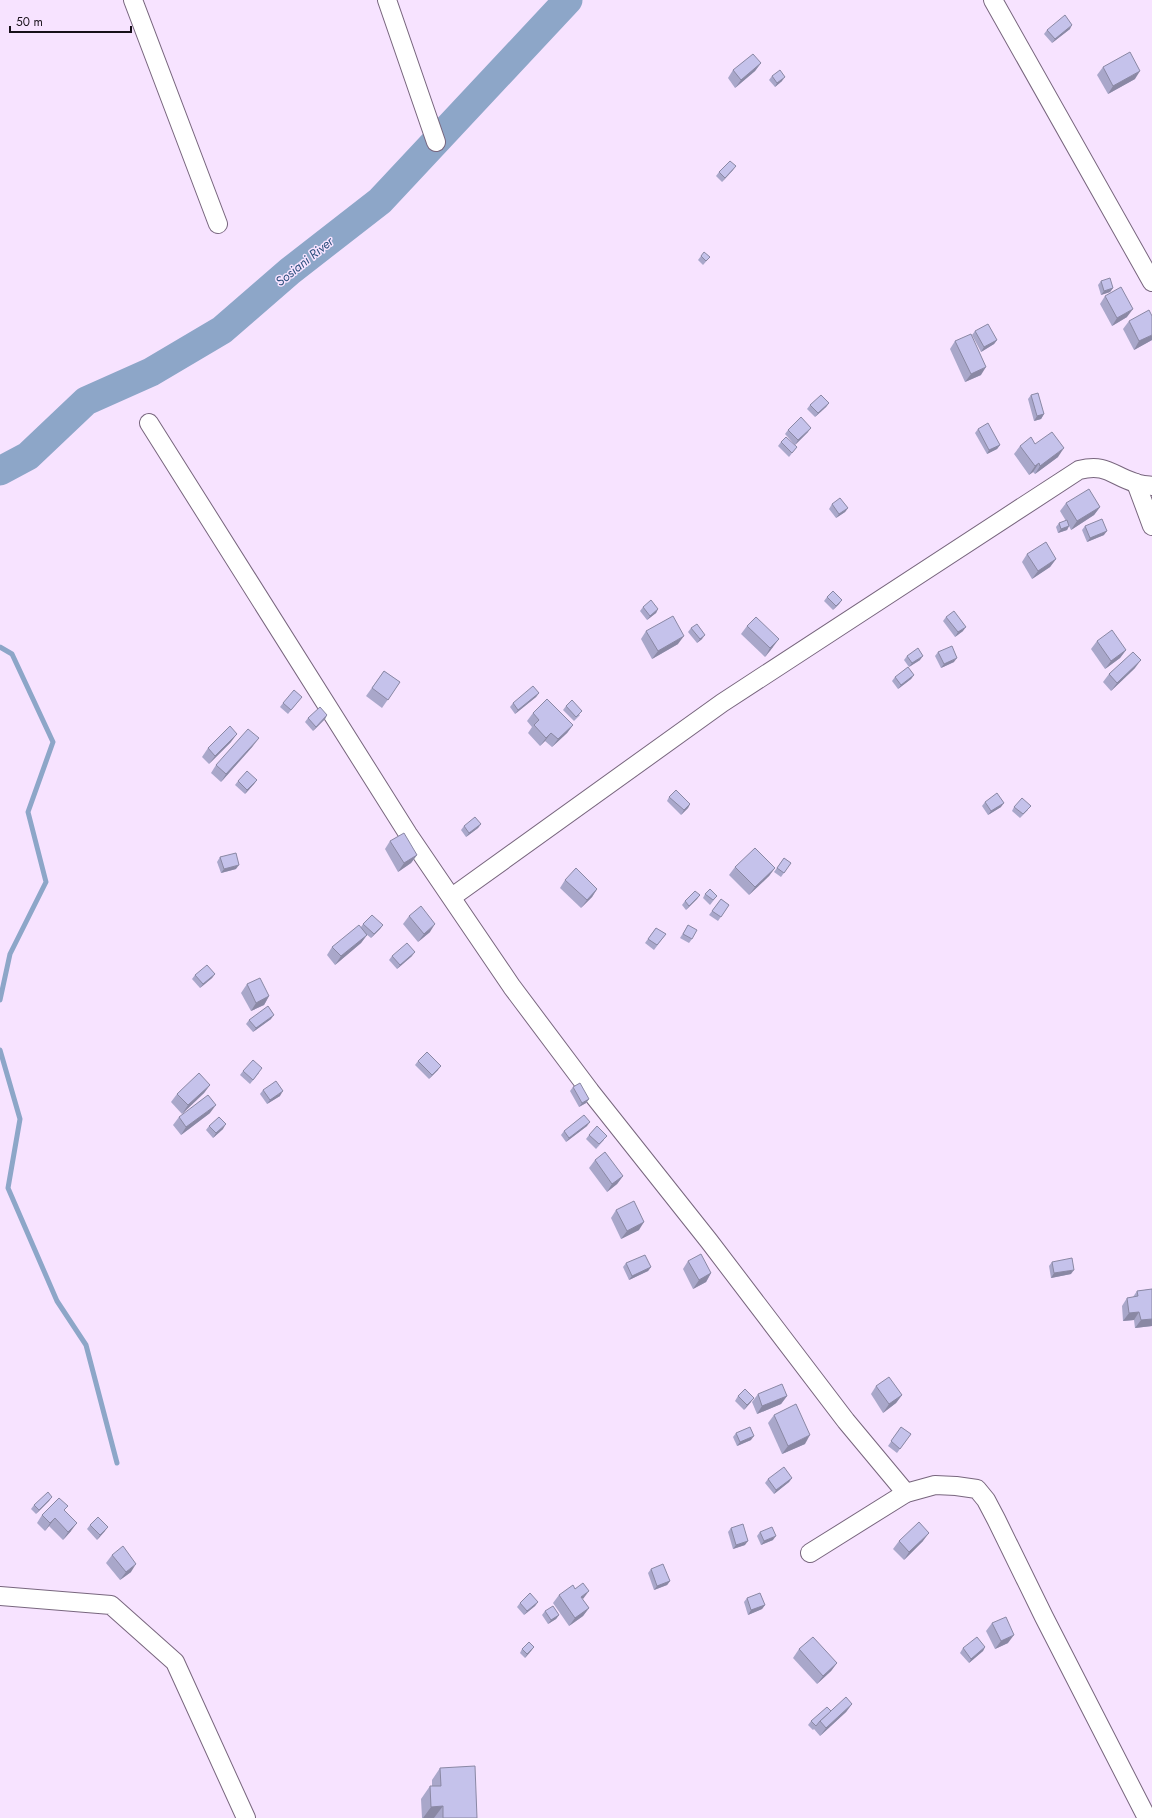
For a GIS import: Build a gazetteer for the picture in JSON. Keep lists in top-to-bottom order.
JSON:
{
  "water": ["Sosiani River"],
  "scale_bar": "50 m"
}
